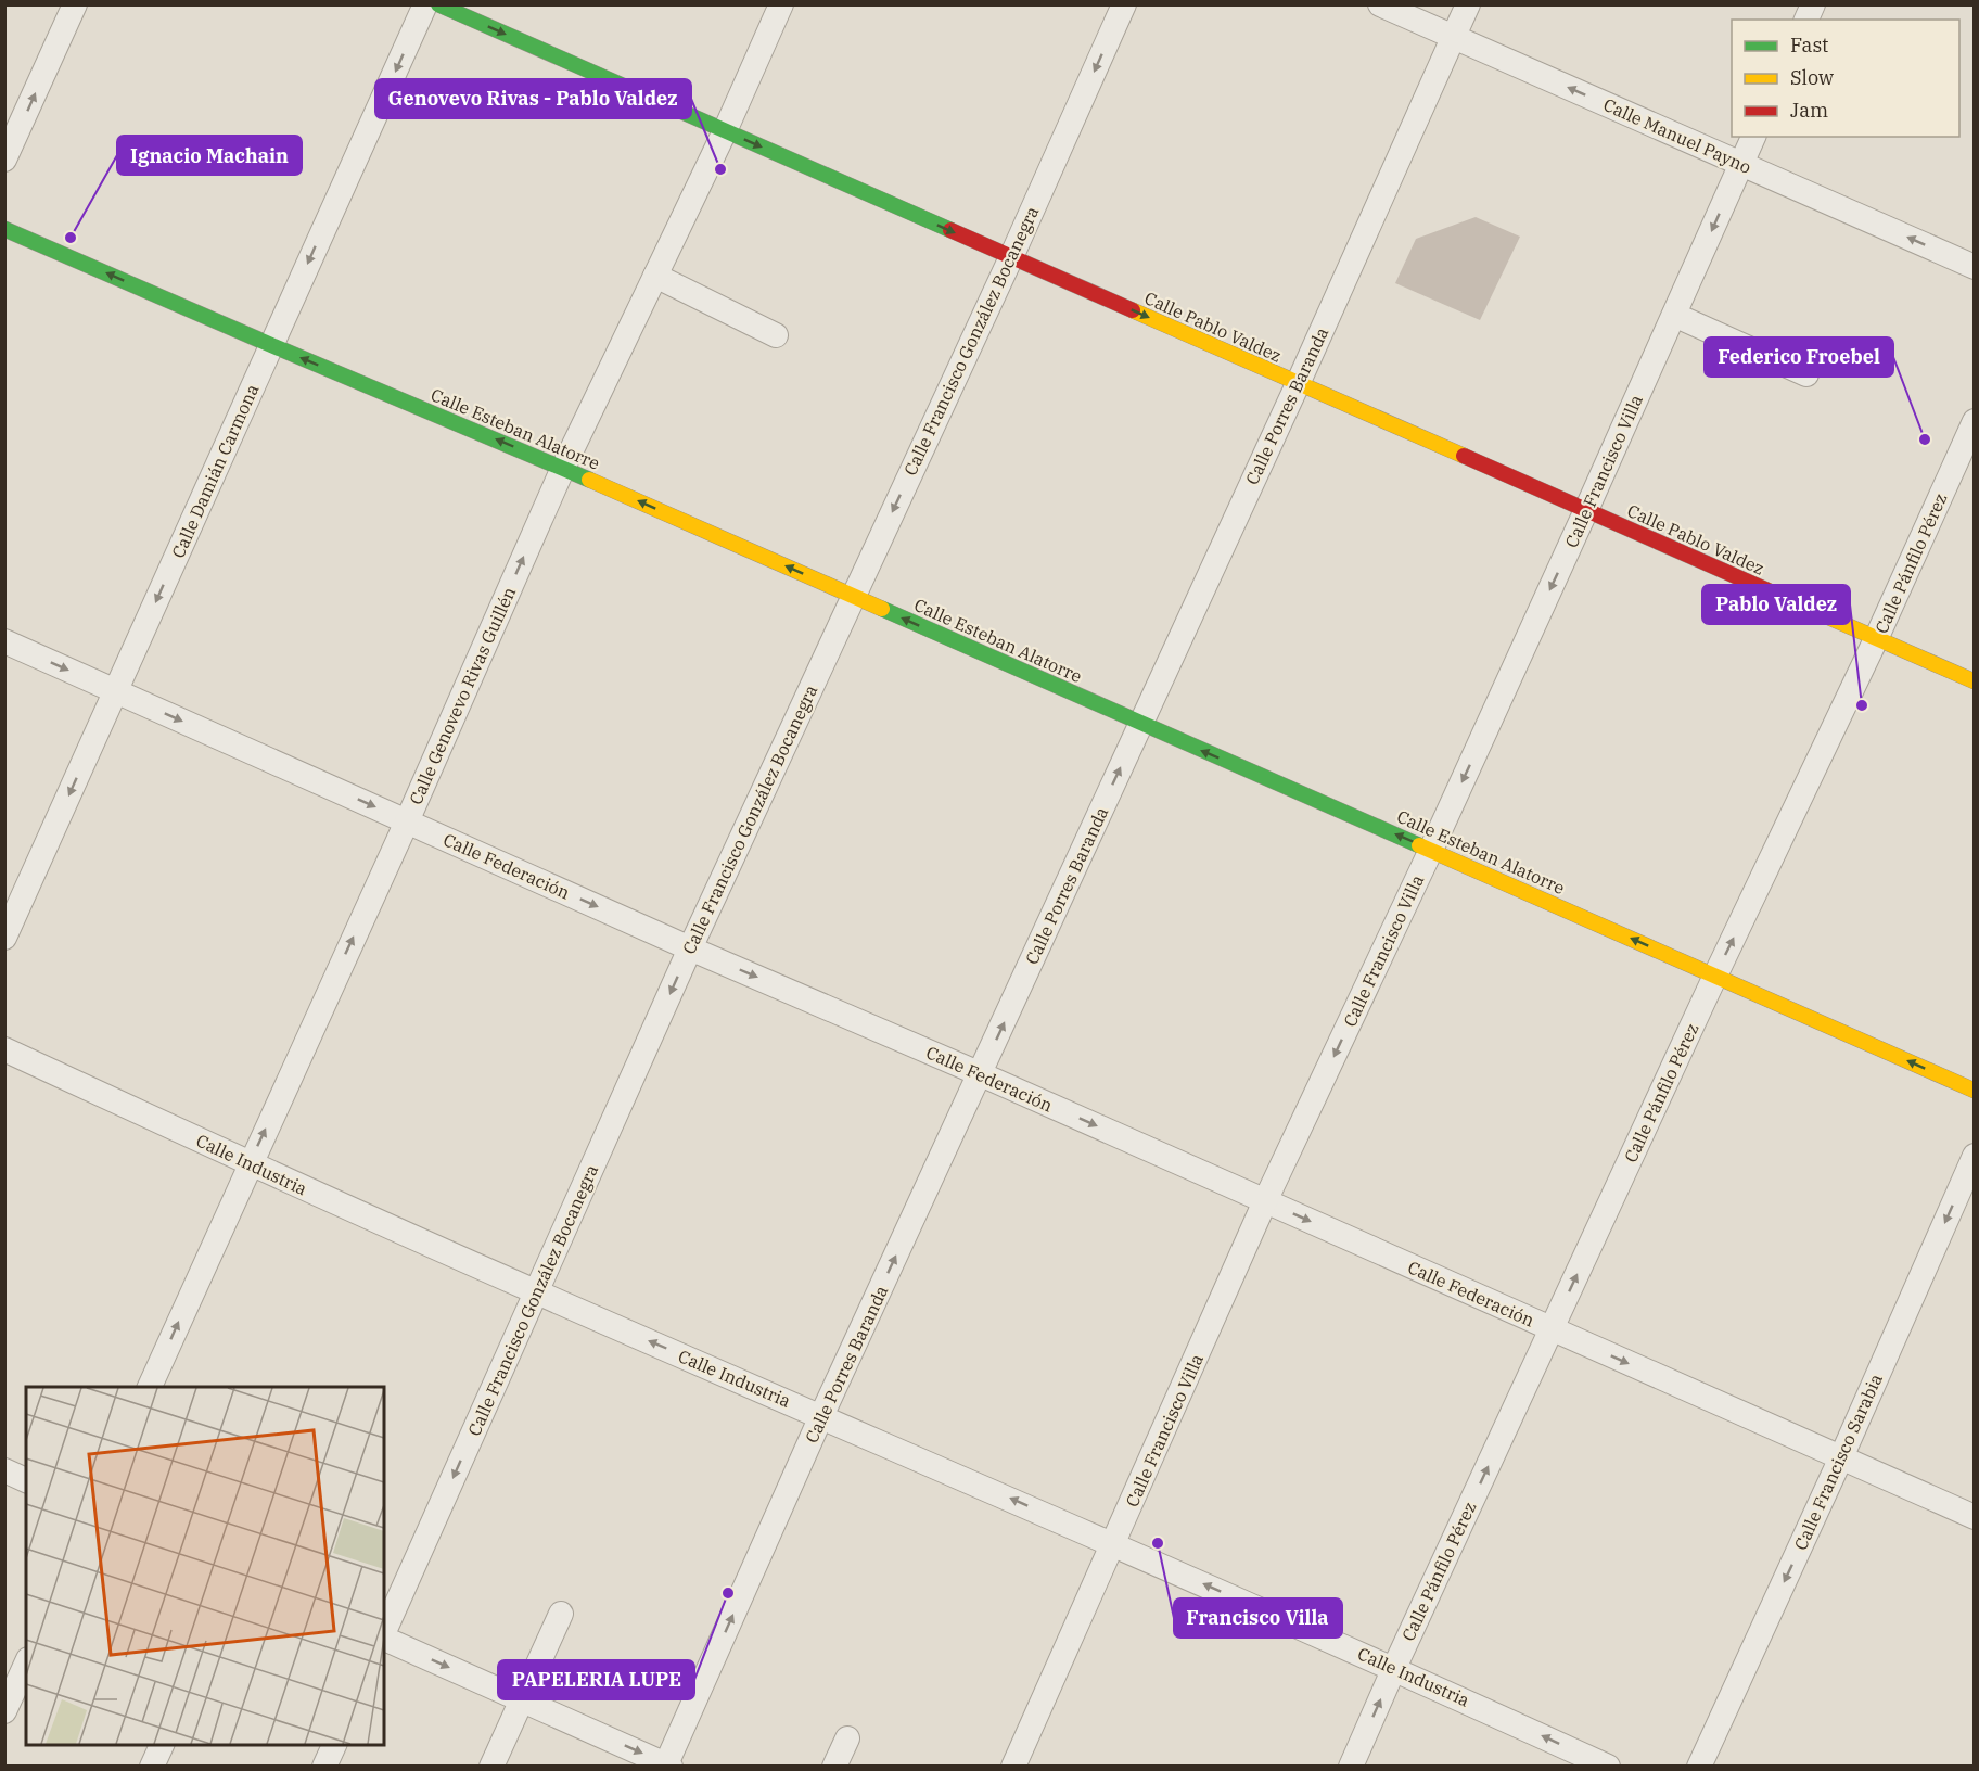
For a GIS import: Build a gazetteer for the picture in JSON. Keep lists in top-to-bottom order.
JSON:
{
  "streets": {
    "street": [
      "Calle Manuel Payno",
      "Calle Pablo Valdez",
      "Calle Francisco González Bocanegra",
      "Calle Porres Baranda",
      "Calle Esteban Alatorre",
      "Calle Damián Carmona",
      "Calle Francisco Villa",
      "Calle Pánfilo Pérez",
      "Calle Genovevo Rivas Guillén",
      "Calle Federación",
      "Calle Industria",
      "Calle Francisco Sarabia"
    ]
  },
  "crossings": [
    ["Calle Manuel Payno", "Calle Porres Baranda"],
    ["Calle Manuel Payno", "Calle Francisco Villa"],
    ["Calle Pablo Valdez", "Calle Francisco González Bocanegra"],
    ["Calle Pablo Valdez", "Calle Porres Baranda"],
    ["Calle Pablo Valdez", "Calle Francisco Villa"],
    ["Calle Pablo Valdez", "Calle Pánfilo Pérez"],
    ["Calle Pablo Valdez", "Calle Genovevo Rivas Guillén"],
    ["Calle Francisco González Bocanegra", "Calle Esteban Alatorre"],
    ["Calle Francisco González Bocanegra", "Calle Federación"],
    ["Calle Francisco González Bocanegra", "Calle Industria"],
    ["Calle Porres Baranda", "Calle Esteban Alatorre"],
    ["Calle Porres Baranda", "Calle Federación"],
    ["Calle Porres Baranda", "Calle Industria"],
    ["Calle Esteban Alatorre", "Calle Damián Carmona"],
    ["Calle Esteban Alatorre", "Calle Francisco Villa"],
    ["Calle Esteban Alatorre", "Calle Pánfilo Pérez"],
    ["Calle Esteban Alatorre", "Calle Genovevo Rivas Guillén"],
    ["Calle Damián Carmona", "Calle Federación"],
    ["Calle Francisco Villa", "Calle Federación"],
    ["Calle Francisco Villa", "Calle Industria"],
    ["Calle Pánfilo Pérez", "Calle Federación"],
    ["Calle Pánfilo Pérez", "Calle Industria"],
    ["Calle Genovevo Rivas Guillén", "Calle Federación"],
    ["Calle Genovevo Rivas Guillén", "Calle Industria"],
    ["Calle Federación", "Calle Francisco Sarabia"]
  ],
  "one_way": [
    "Calle Manuel Payno",
    "Calle Pablo Valdez",
    "Calle Francisco González Bocanegra",
    "Calle Porres Baranda",
    "Calle Esteban Alatorre",
    "Calle Damián Carmona",
    "Calle Francisco Villa",
    "Calle Pánfilo Pérez",
    "Calle Genovevo Rivas Guillén",
    "Calle Federación",
    "Calle Industria",
    "Calle Francisco Sarabia"
  ],
  "places": [
    "Genovevo Rivas - Pablo Valdez",
    "Ignacio Machain",
    "Federico Froebel",
    "Pablo Valdez",
    "Francisco Villa",
    "PAPELERIA LUPE"
  ],
  "legend": ["Fast", "Slow", "Jam"]
}
